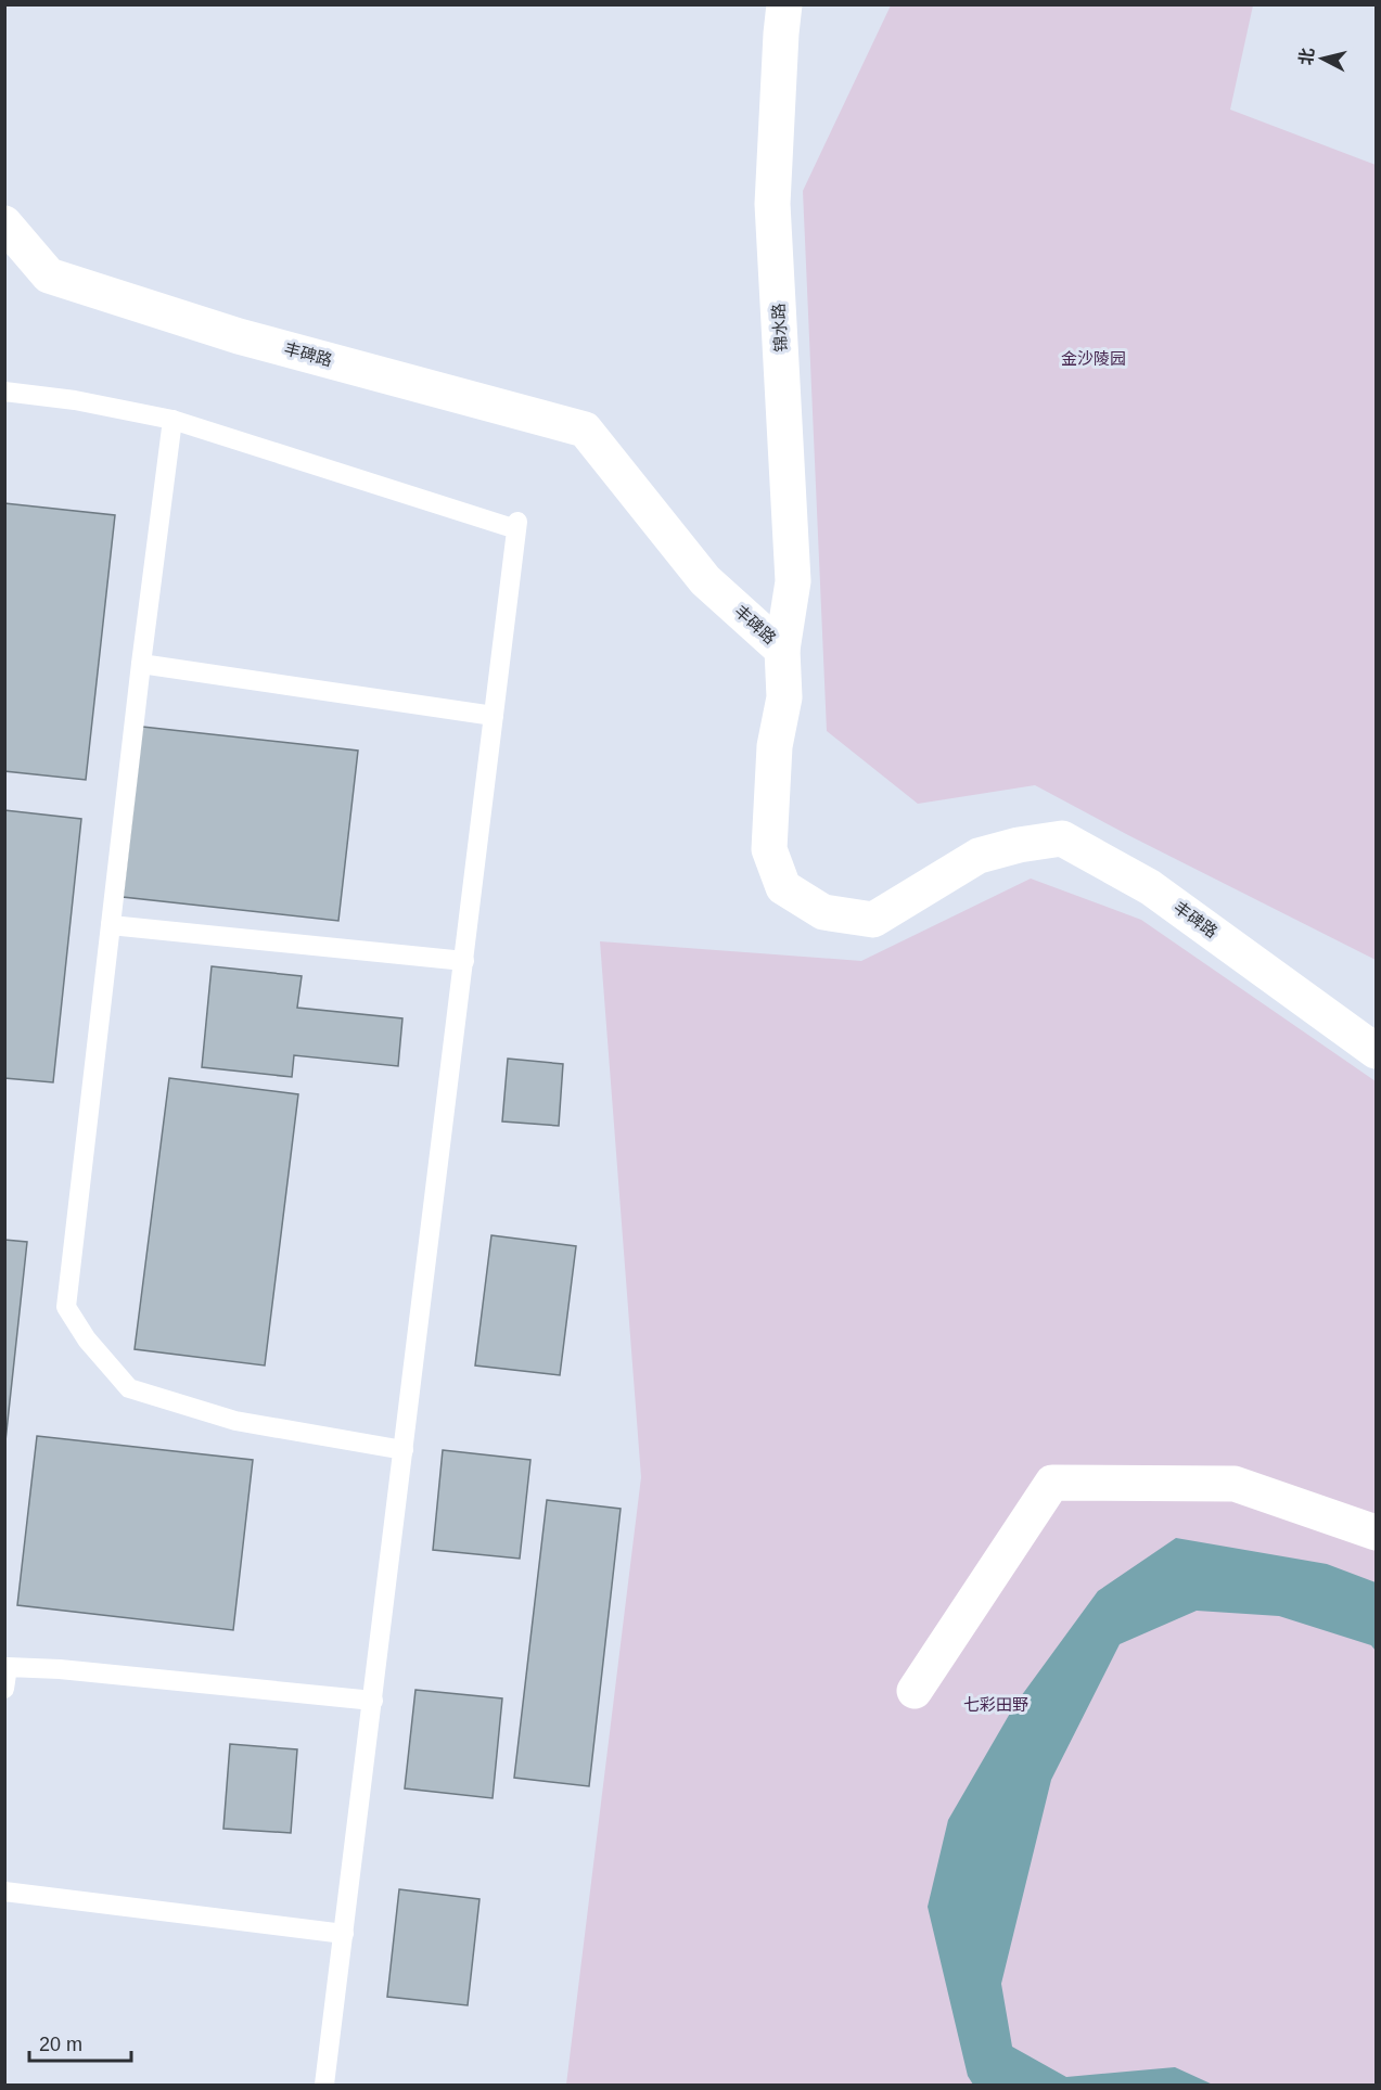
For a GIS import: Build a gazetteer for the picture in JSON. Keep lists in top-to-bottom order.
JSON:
{
  "streets": {
    "street": ["锦水路", "丰碑路"]
  },
  "crossings": [
    ["锦水路", "丰碑路"]
  ],
  "parks": ["金沙陵园", "七彩田野"],
  "scale_bar": "20 m",
  "north": "left"
}
